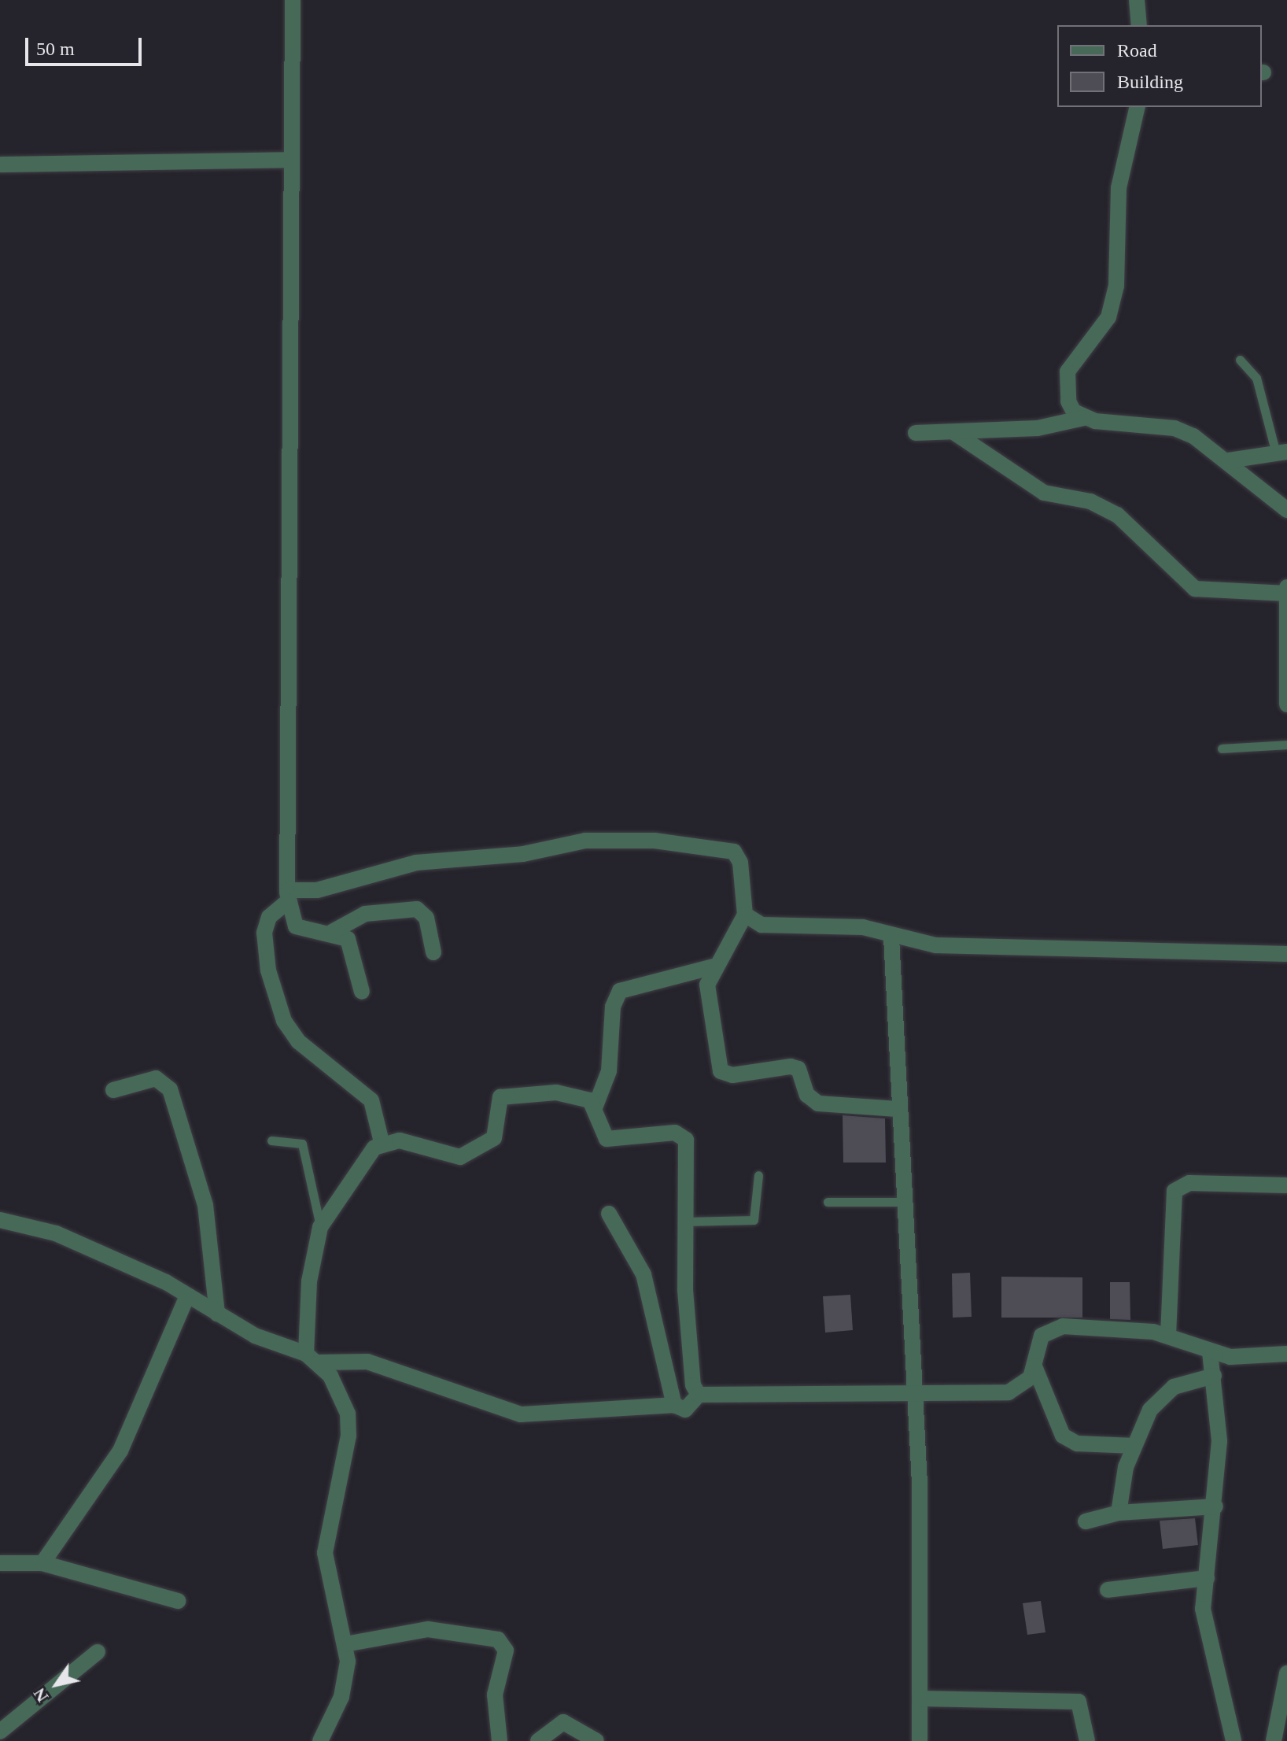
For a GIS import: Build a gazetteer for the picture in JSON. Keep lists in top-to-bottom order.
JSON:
{
  "legend": ["Road", "Building"],
  "scale_bar": "50 m",
  "north": "bottom left"
}
